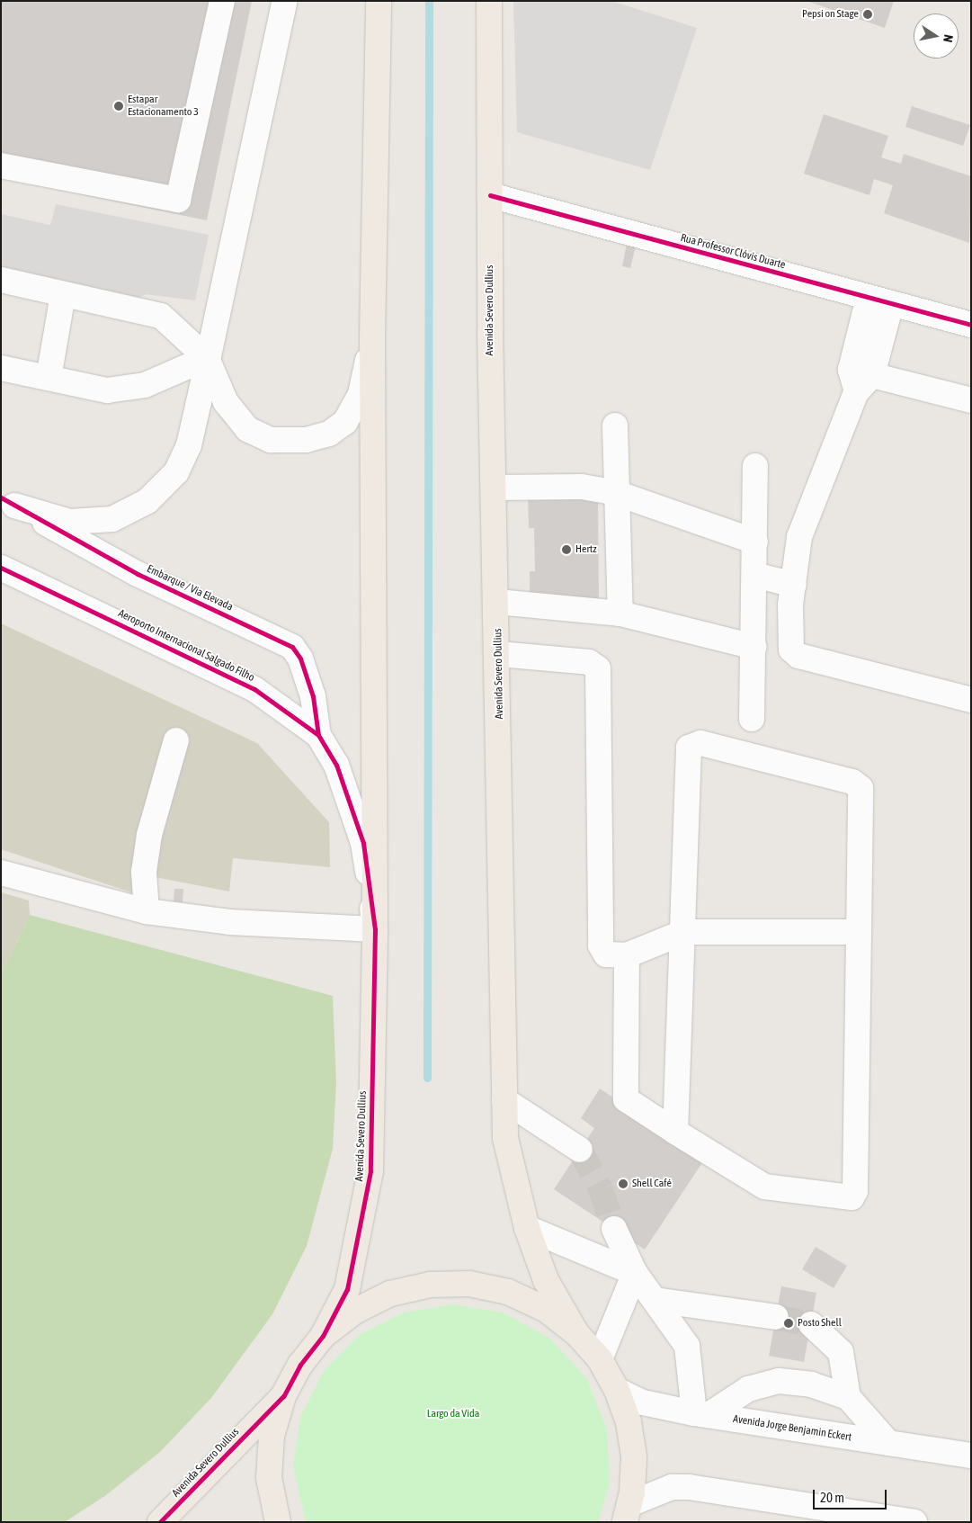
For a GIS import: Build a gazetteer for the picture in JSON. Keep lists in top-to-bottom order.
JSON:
{
  "streets": {
    "main road": ["Avenida Severo Dullius"],
    "street": [
      "Rua Professor Clóvis Duarte",
      "Embarque / Via Elevada",
      "Aeroporto Internacional Salgado Filho",
      "Avenida Jorge Benjamin Eckert"
    ]
  },
  "crossings": [
    ["Rua Professor Clóvis Duarte", "Avenida Severo Dullius"],
    ["Avenida Severo Dullius", "Aeroporto Internacional Salgado Filho"],
    ["Embarque / Via Elevada", "Aeroporto Internacional Salgado Filho"]
  ],
  "parks": ["Largo da Vida"],
  "places": [
    "Pepsi on Stage",
    "Estapar Estacionamento 3",
    "Hertz",
    "Shell Café",
    "Posto Shell"
  ],
  "scale_bar": "20 m",
  "north": "right"
}
